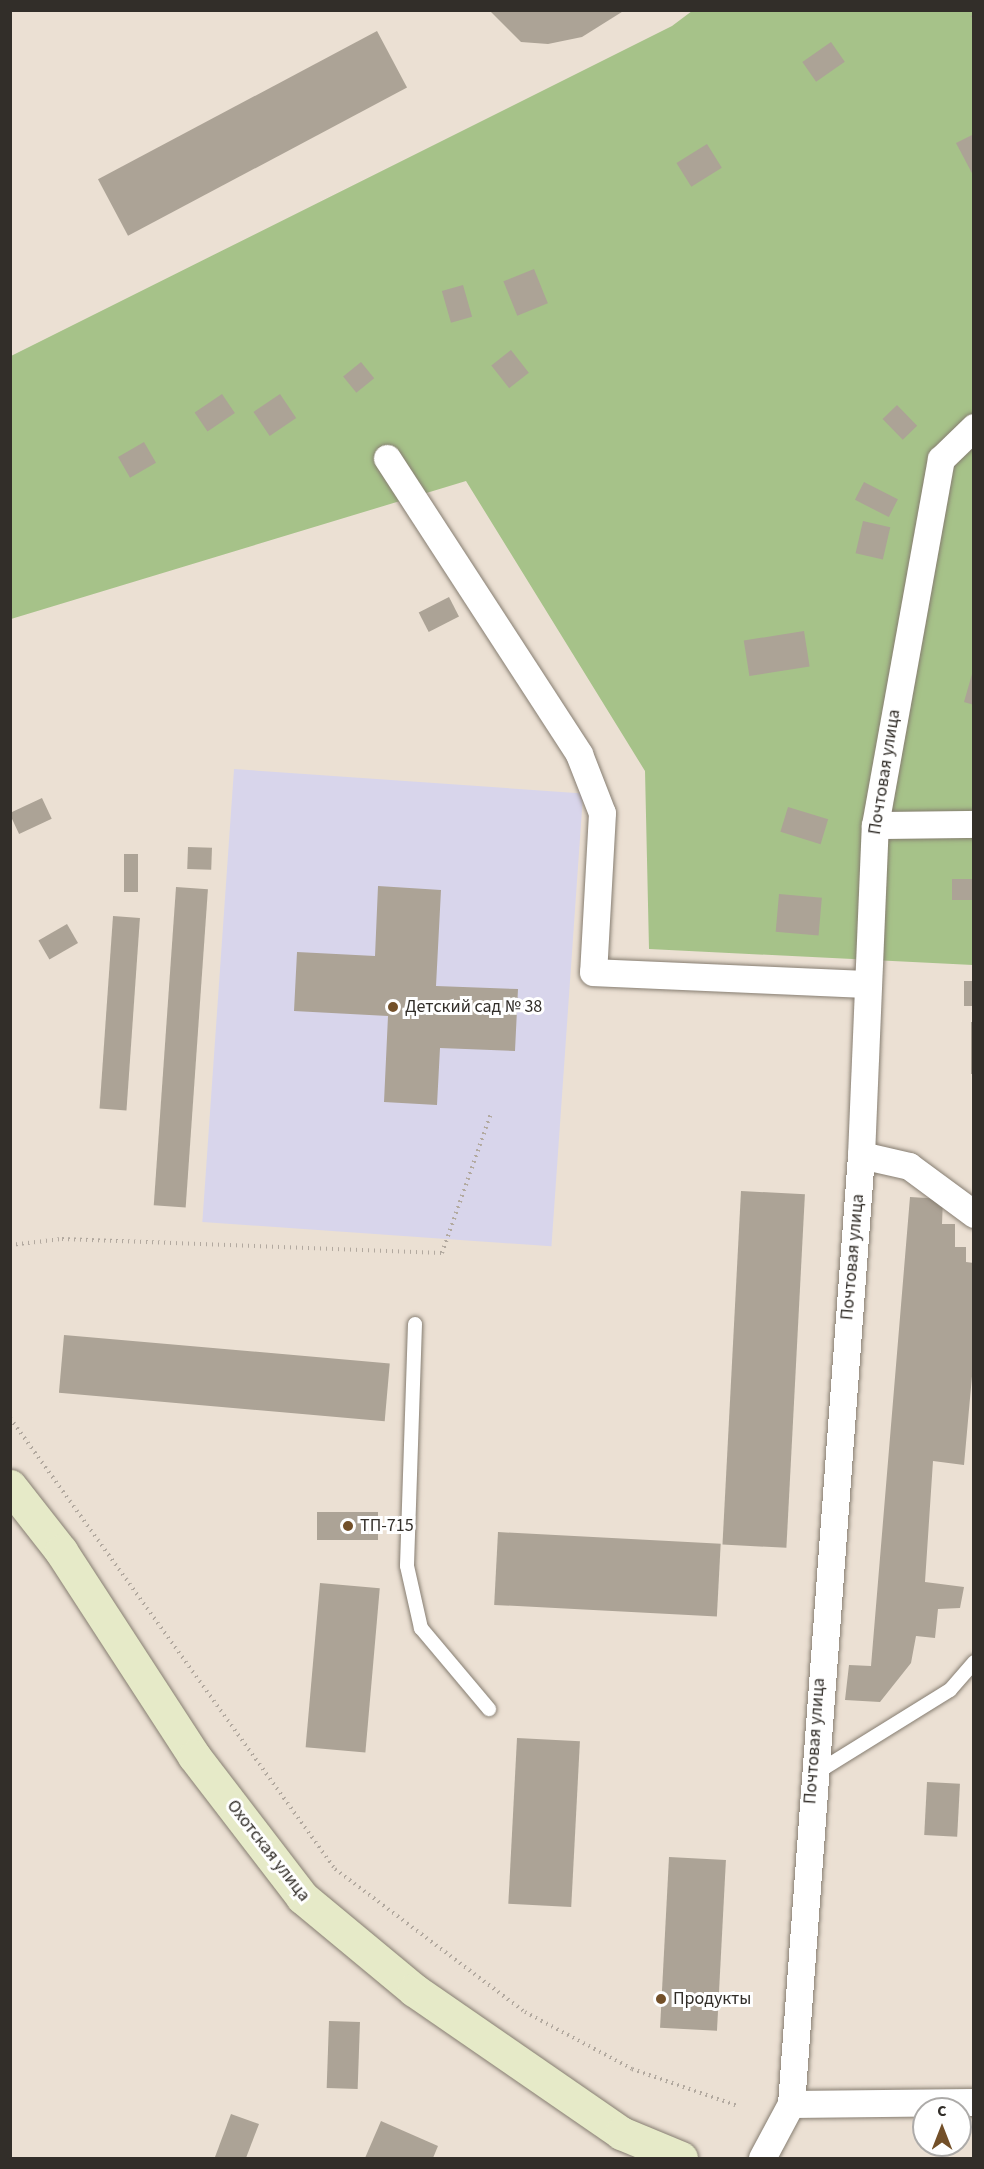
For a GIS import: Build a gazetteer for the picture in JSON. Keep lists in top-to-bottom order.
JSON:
{
  "streets": {
    "street": ["Почтовая улица", "Охотская улица"]
  },
  "places": ["Детский сад № 38", "ТП-715", "Продукты"],
  "north": "top"
}
